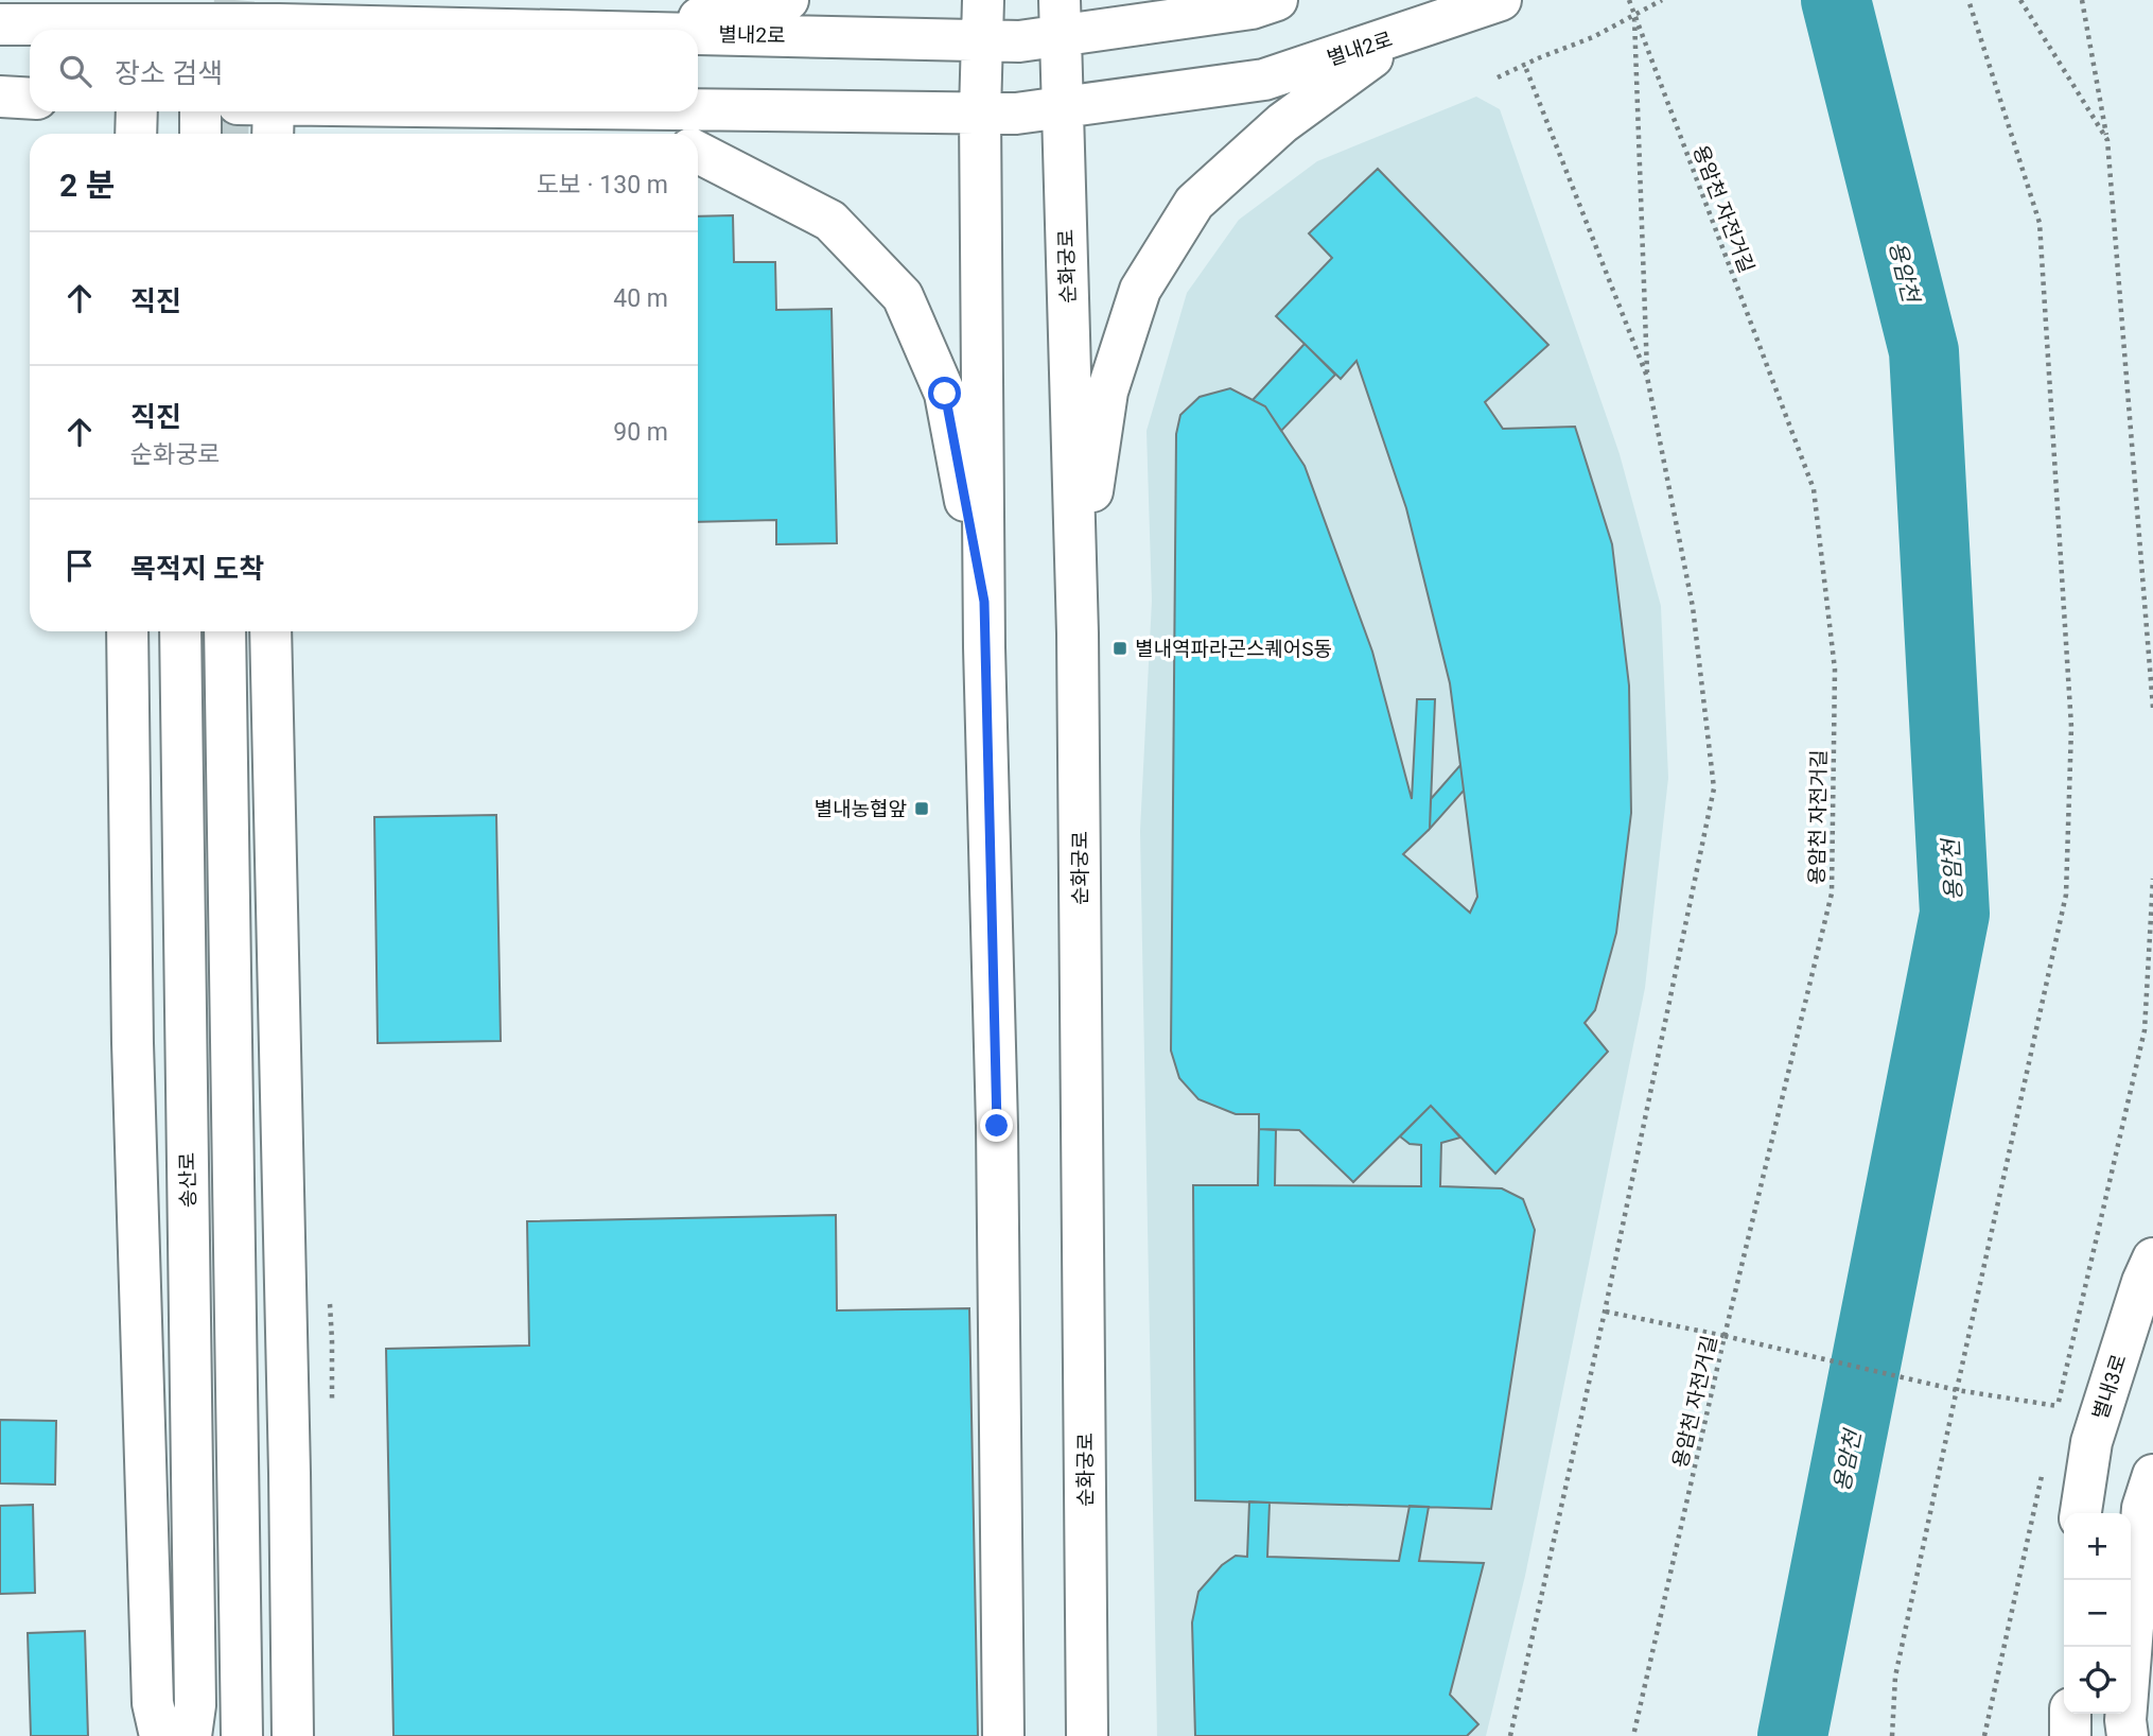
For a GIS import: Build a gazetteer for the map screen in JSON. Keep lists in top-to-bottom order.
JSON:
{
  "streets": {
    "street": [
      "별내2로",
      "순화궁로",
      "송산로",
      "별내3로"
    ],
    "path": ["용암천 자전거길"]
  },
  "crossings": [
    ["별내2로", "순화궁로"]
  ],
  "water": ["용암천"],
  "places": {
    "transit": ["별내역파라곤스퀘어S동", "별내농협앞"]
  },
  "page": {
    "search": "장소 검색",
    "heading": ["2 분", "도보 · 130 m"],
    "list": [
      ["직진", "40 m"],
      ["직진", "순화궁로", "90 m"],
      "목적지 도착"
    ],
    "map_buttons": ["+", "−"]
  }
}
